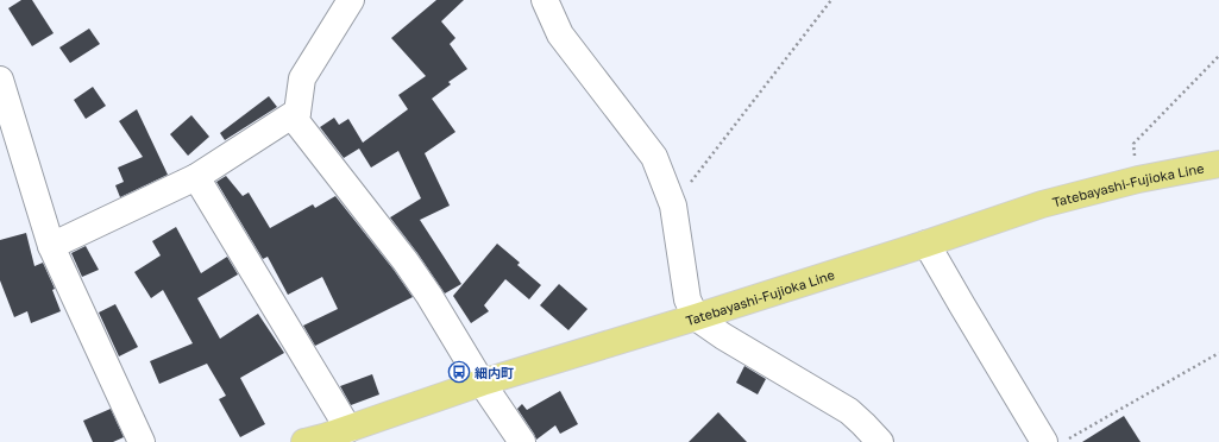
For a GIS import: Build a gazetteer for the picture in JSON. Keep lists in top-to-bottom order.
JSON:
{
  "streets": {
    "main road": ["Tatebayashi-Fujioka Line"]
  },
  "places": {
    "bus stop": ["細内町"]
  }
}
